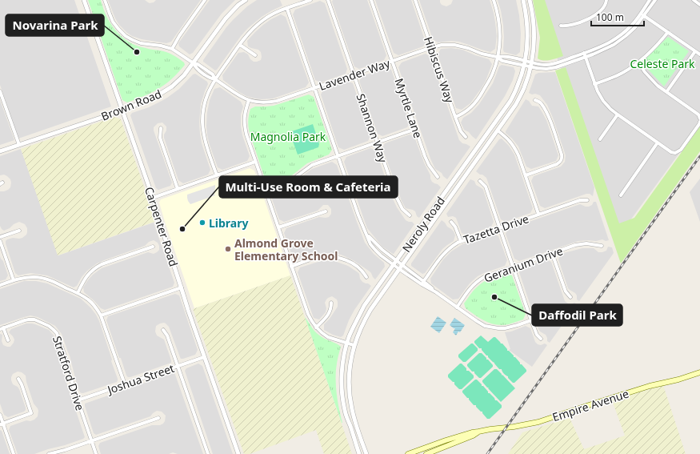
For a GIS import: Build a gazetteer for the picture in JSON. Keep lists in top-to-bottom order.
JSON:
{
  "streets": {
    "main road": ["Empire Avenue"],
    "street": [
      "Hibiscus Way",
      "Lavender Way",
      "Brown Road",
      "Myrtle Lane",
      "Shannon Way",
      "Neroly Road",
      "Carpenter Road",
      "Tazetta Drive",
      "Geranium Drive",
      "Stratford Drive",
      "Joshua Street"
    ]
  },
  "crossings": [
    ["Hibiscus Way", "Lavender Way"],
    ["Lavender Way", "Brown Road"],
    ["Lavender Way", "Myrtle Lane"],
    ["Lavender Way", "Shannon Way"],
    ["Lavender Way", "Neroly Road"],
    ["Brown Road", "Carpenter Road"],
    ["Carpenter Road", "Joshua Street"],
    ["Stratford Drive", "Joshua Street"]
  ],
  "parks": ["Celeste Park", "Magnolia Park"],
  "places": [
    "Novarina Park",
    "Library",
    "Multi-Use Room & Cafeteria",
    "Almond Grove Elementary School",
    "Daffodil Park"
  ],
  "scale_bar": "100 m"
}
